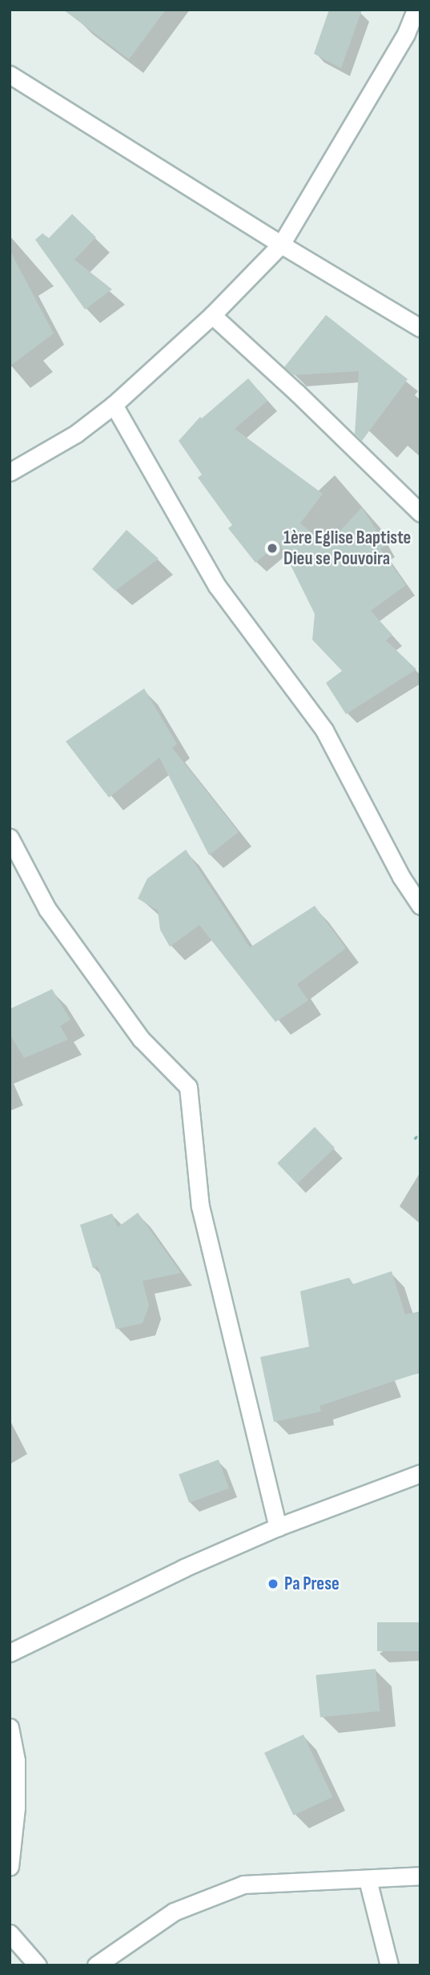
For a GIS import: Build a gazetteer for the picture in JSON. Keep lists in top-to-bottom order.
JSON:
{
  "places": ["1ère Eglise Baptiste Dieu se Pouvoira", "Pa Prese"]
}
